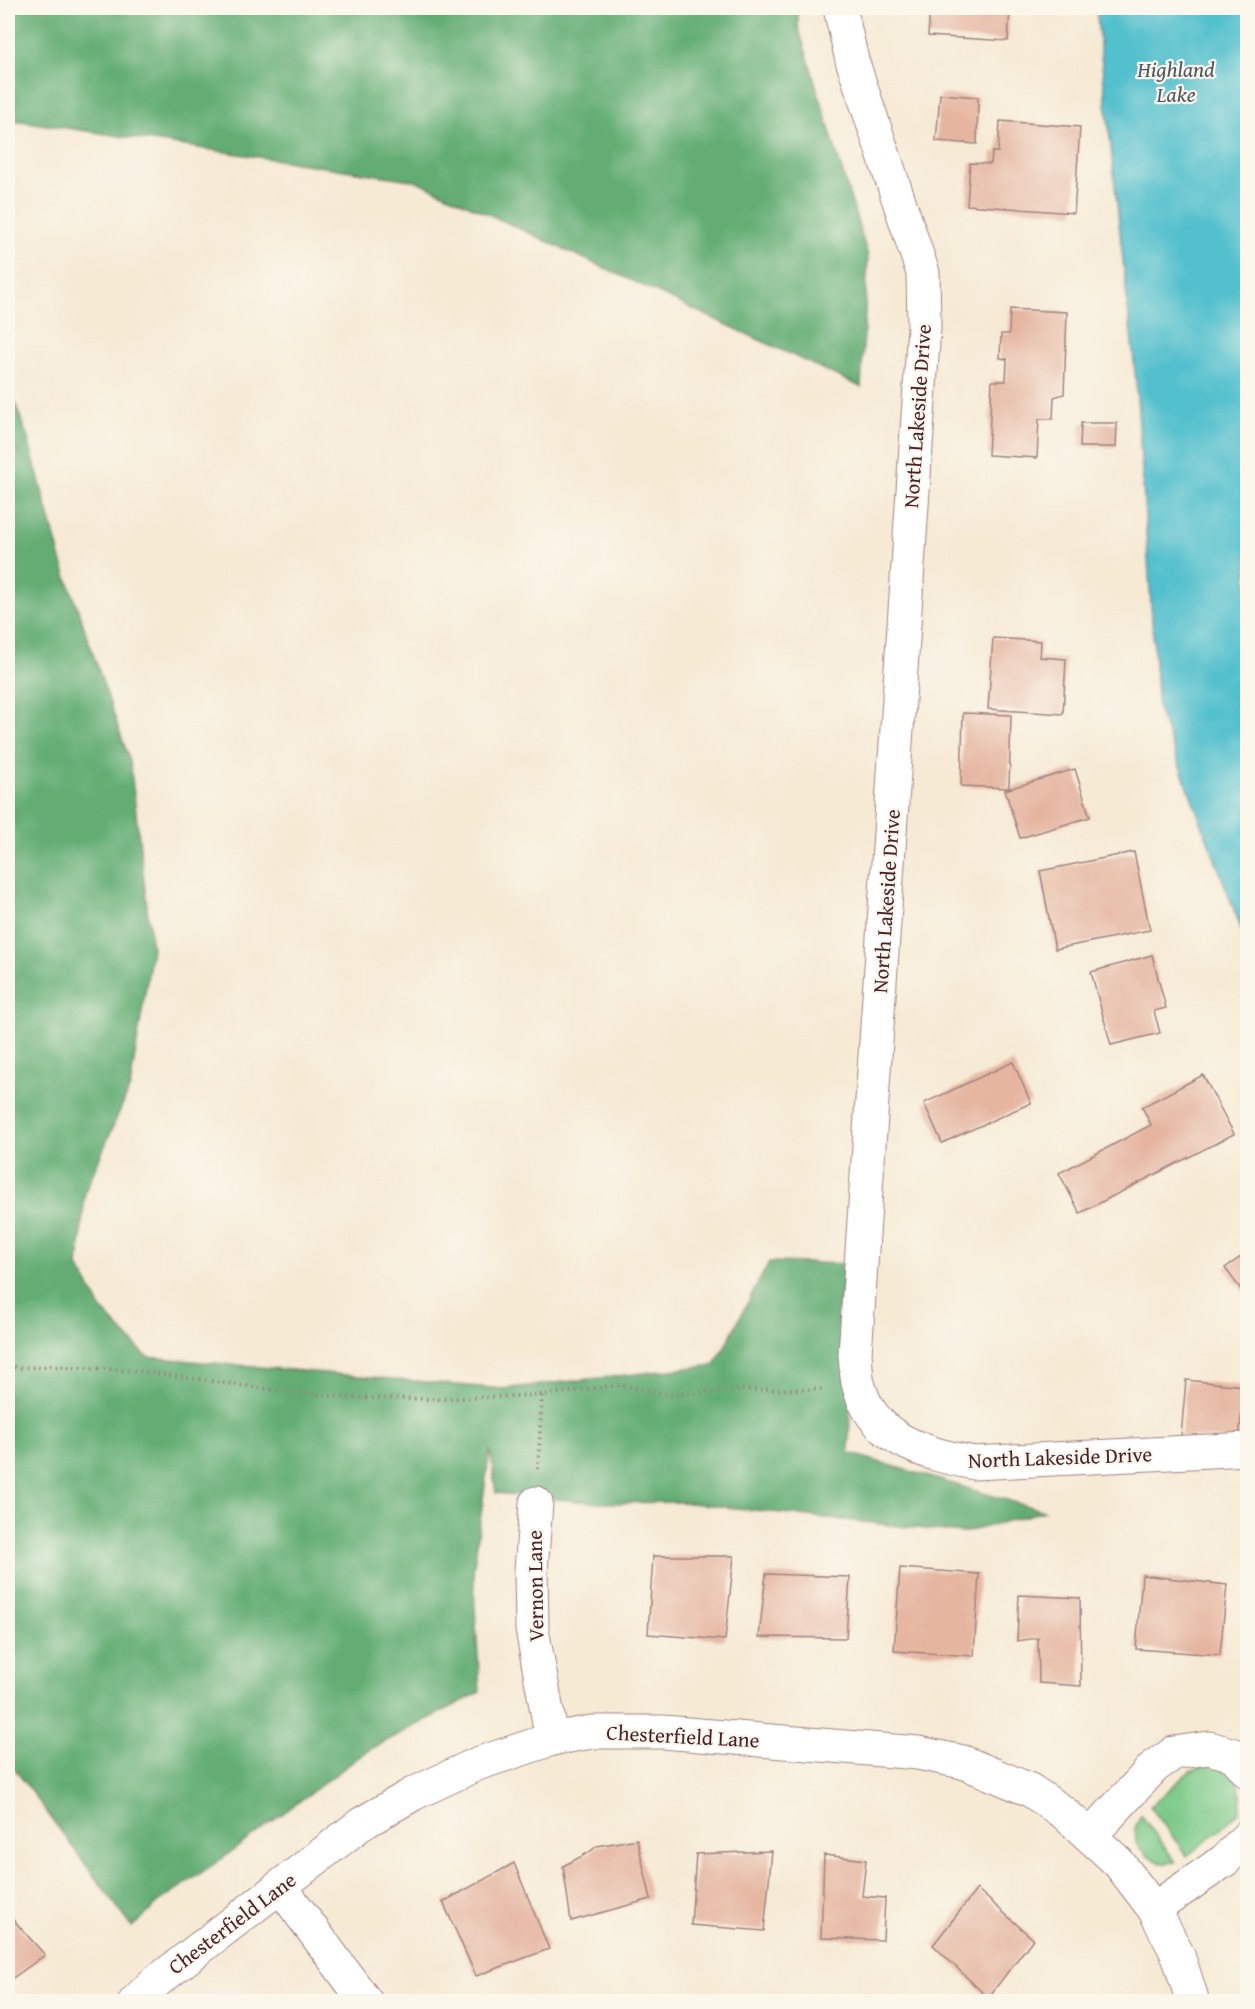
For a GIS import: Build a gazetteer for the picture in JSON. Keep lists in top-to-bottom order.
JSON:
{
  "streets": {
    "street": ["North Lakeside Drive", "Vernon Lane", "Chesterfield Lane"]
  },
  "crossings": [
    ["Vernon Lane", "Chesterfield Lane"]
  ],
  "water": ["Highland Lake"]
}
